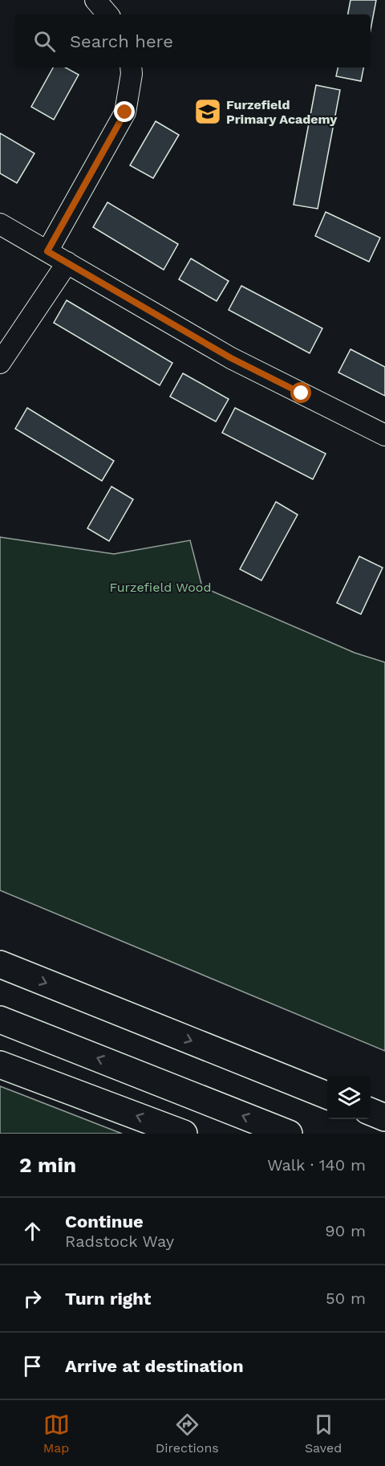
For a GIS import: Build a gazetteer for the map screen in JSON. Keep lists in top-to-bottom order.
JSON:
{
  "parks": ["Furzefield Wood"],
  "places": {
    "school or university": ["Furzefield Primary Academy"]
  },
  "page": {
    "search": "Search here",
    "heading": ["2 min", "Walk · 140 m"],
    "list": [
      ["Continue", "Radstock Way", "90 m"],
      ["Turn right", "50 m"],
      "Arrive at destination"
    ],
    "nav": ["Map", "Directions", "Saved"]
  }
}
